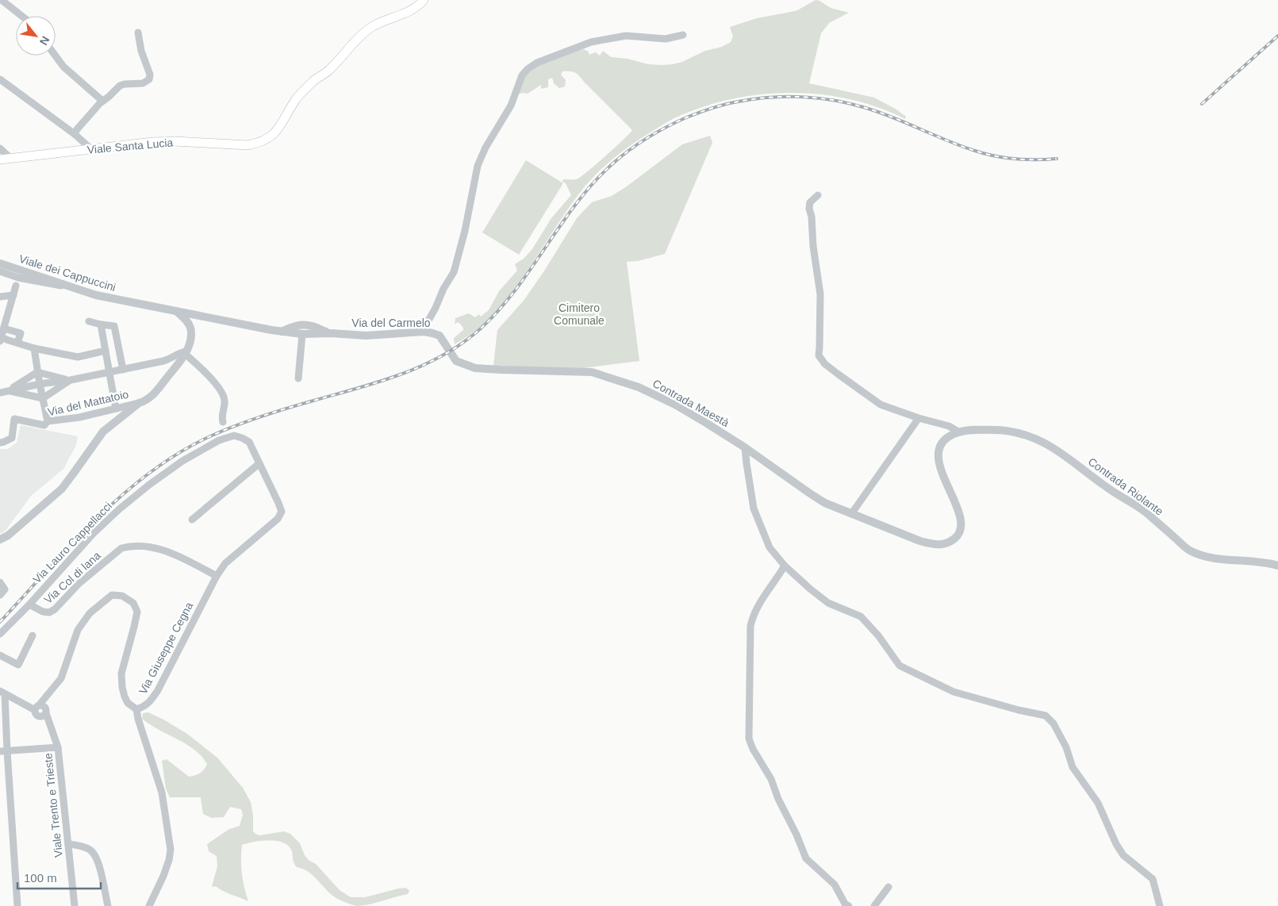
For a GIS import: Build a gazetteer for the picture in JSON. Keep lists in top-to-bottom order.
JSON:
{
  "streets": {
    "main road": ["Viale Santa Lucia"],
    "street": [
      "Viale dei Cappuccini",
      "Via del Carmelo",
      "Via del Mattatoio",
      "Contrada Maestà",
      "Contrada Riolante",
      "Via Lauro Cappellacci",
      "Via Col di lana",
      "Via Giuseppe Cegna",
      "Viale Trento e Trieste"
    ]
  },
  "crossings": [
    ["Viale dei Cappuccini", "Via del Carmelo"],
    ["Via del Carmelo", "Contrada Maestà"],
    ["Via Lauro Cappellacci", "Via Col di lana"],
    ["Via Lauro Cappellacci", "Via Giuseppe Cegna"],
    ["Via Col di lana", "Via Giuseppe Cegna"],
    ["Via Giuseppe Cegna", "Viale Trento e Trieste"]
  ],
  "parks": ["Cimitero Comunale"],
  "scale_bar": "100 m",
  "north": "bottom right"
}
